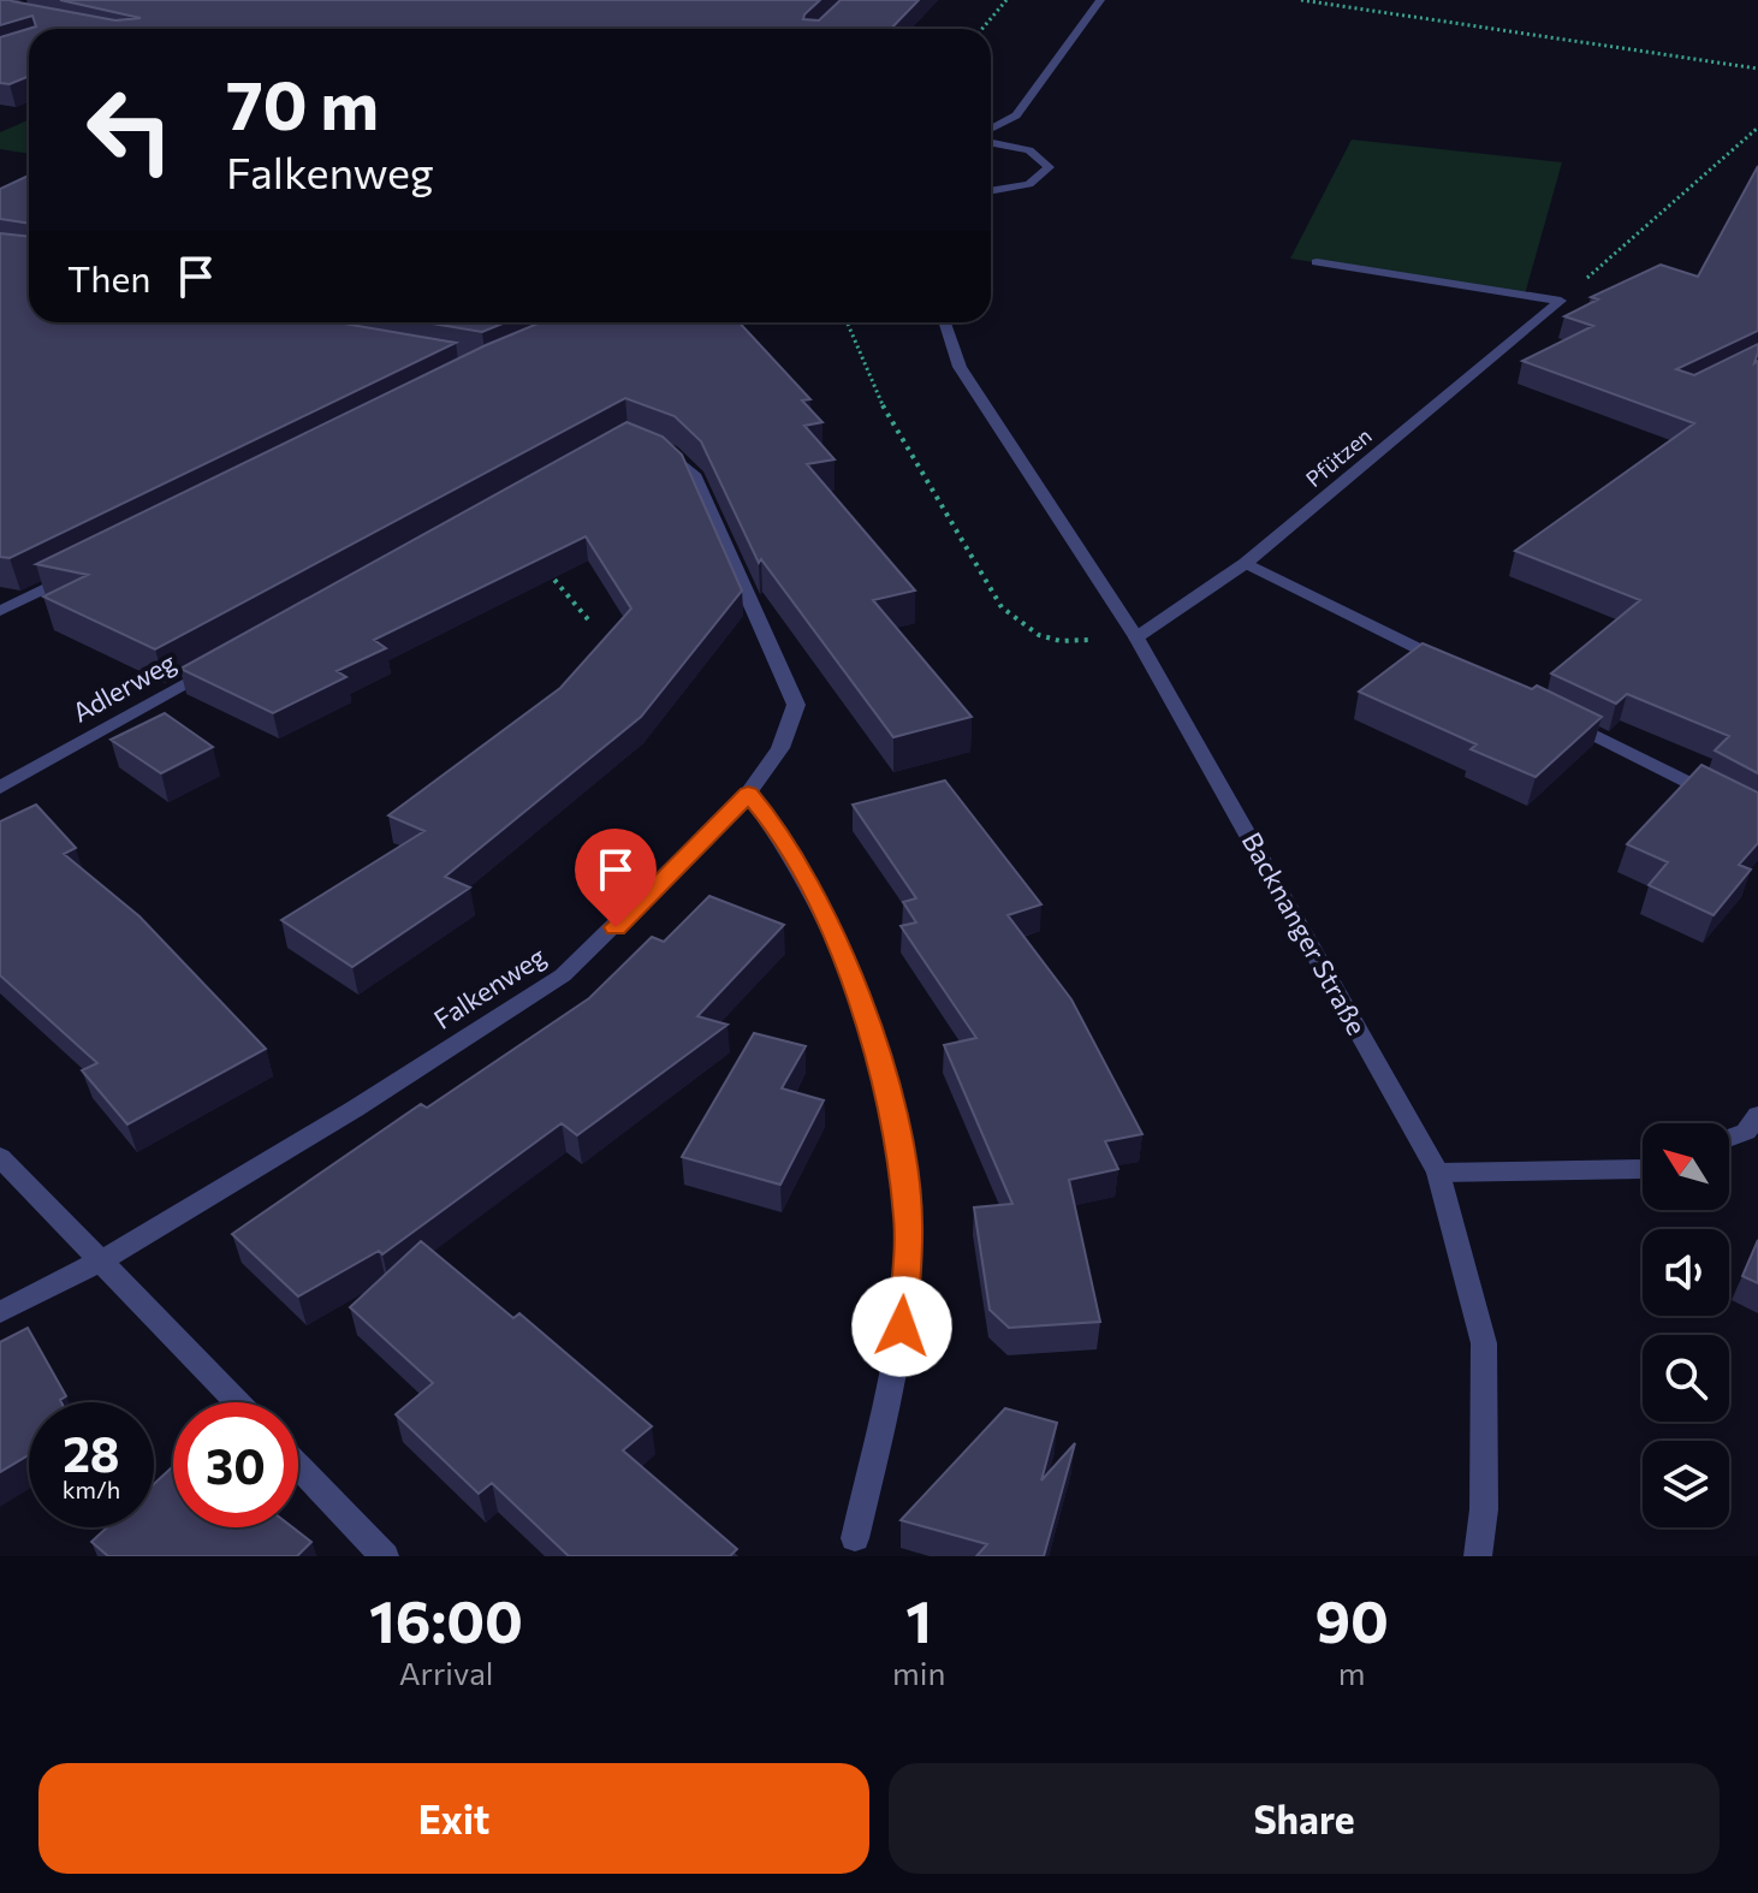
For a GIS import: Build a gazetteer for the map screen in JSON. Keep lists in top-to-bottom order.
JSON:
{
  "streets": {
    "street": [
      "Pfützen",
      "Adlerweg",
      "Backnanger Straße",
      "Falkenweg"
    ]
  },
  "crossings": [
    ["Pfützen", "Backnanger Straße"]
  ],
  "north": "top left",
  "page": {
    "turn": ["70 m", "Falkenweg"],
    "then": "Then",
    "speed": "28 km/h",
    "limit": "30",
    "eta": [
      "16:00",
      "Arrival",
      "1",
      "min",
      "90",
      "m"
    ],
    "buttons": ["Exit", "Share"]
  }
}
